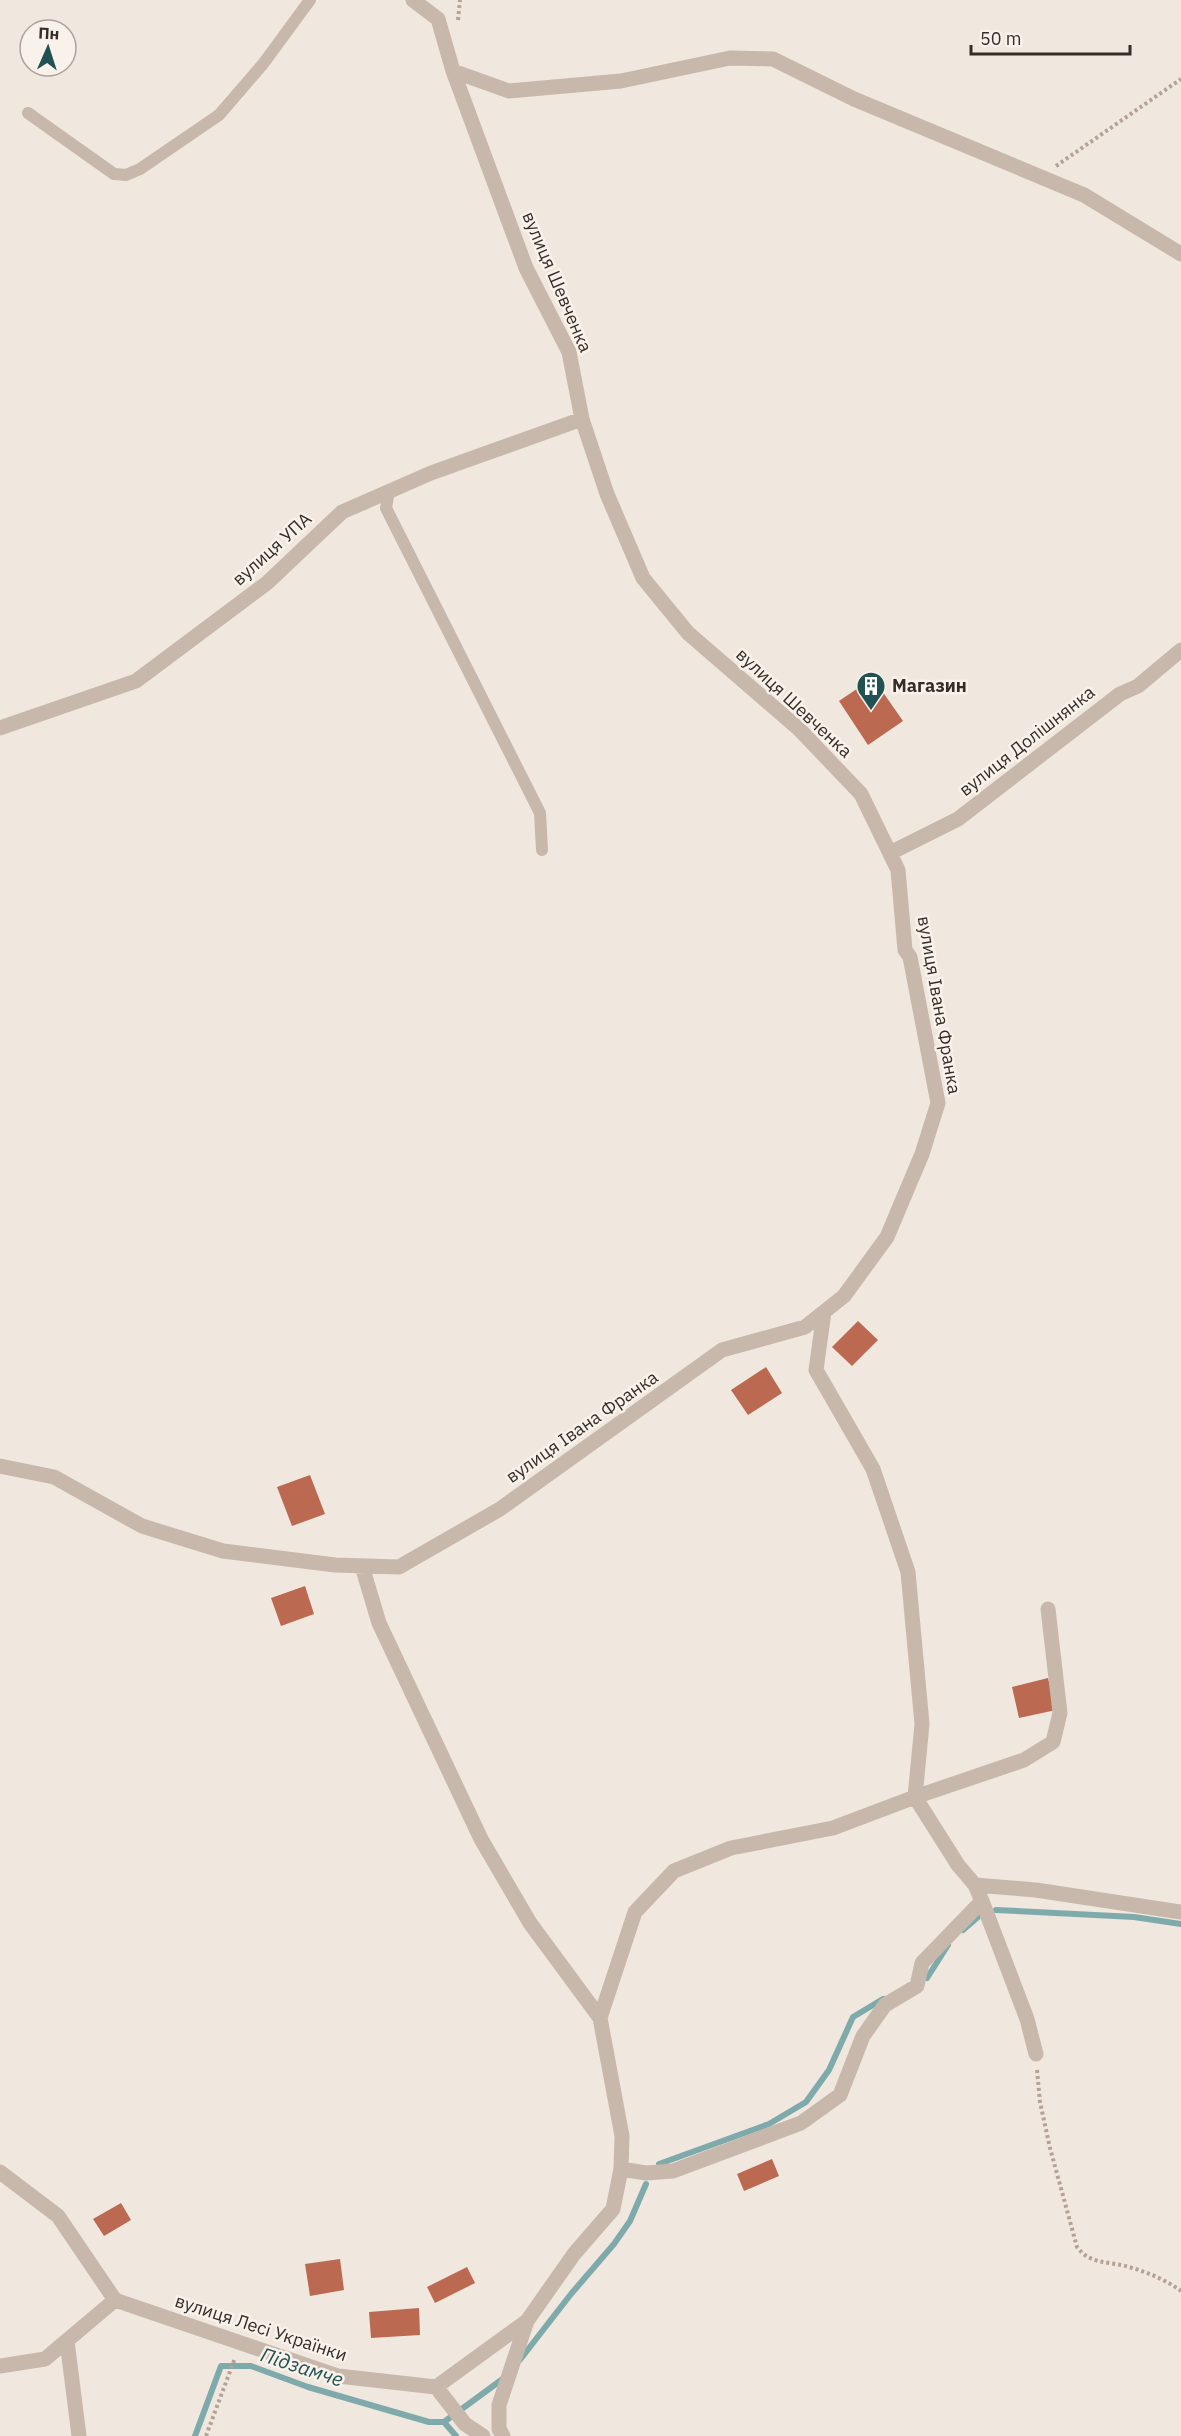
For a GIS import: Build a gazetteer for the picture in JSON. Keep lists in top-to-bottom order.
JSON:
{
  "streets": {
    "street": [
      "вулиця Шевченка",
      "вулиця УПА",
      "вулиця Долішнянка",
      "вулиця Івана Франка",
      "вулиця Лесі Українки"
    ]
  },
  "crossings": [
    ["вулиця Шевченка", "вулиця УПА"],
    ["вулиця Шевченка", "вулиця Долішнянка"],
    ["вулиця Шевченка", "вулиця Івана Франка"],
    ["вулиця Долішнянка", "вулиця Івана Франка"]
  ],
  "water": ["Підзамче"],
  "places": {
    "building": ["Магазин"]
  },
  "scale_bar": "50 m",
  "north": "top"
}
